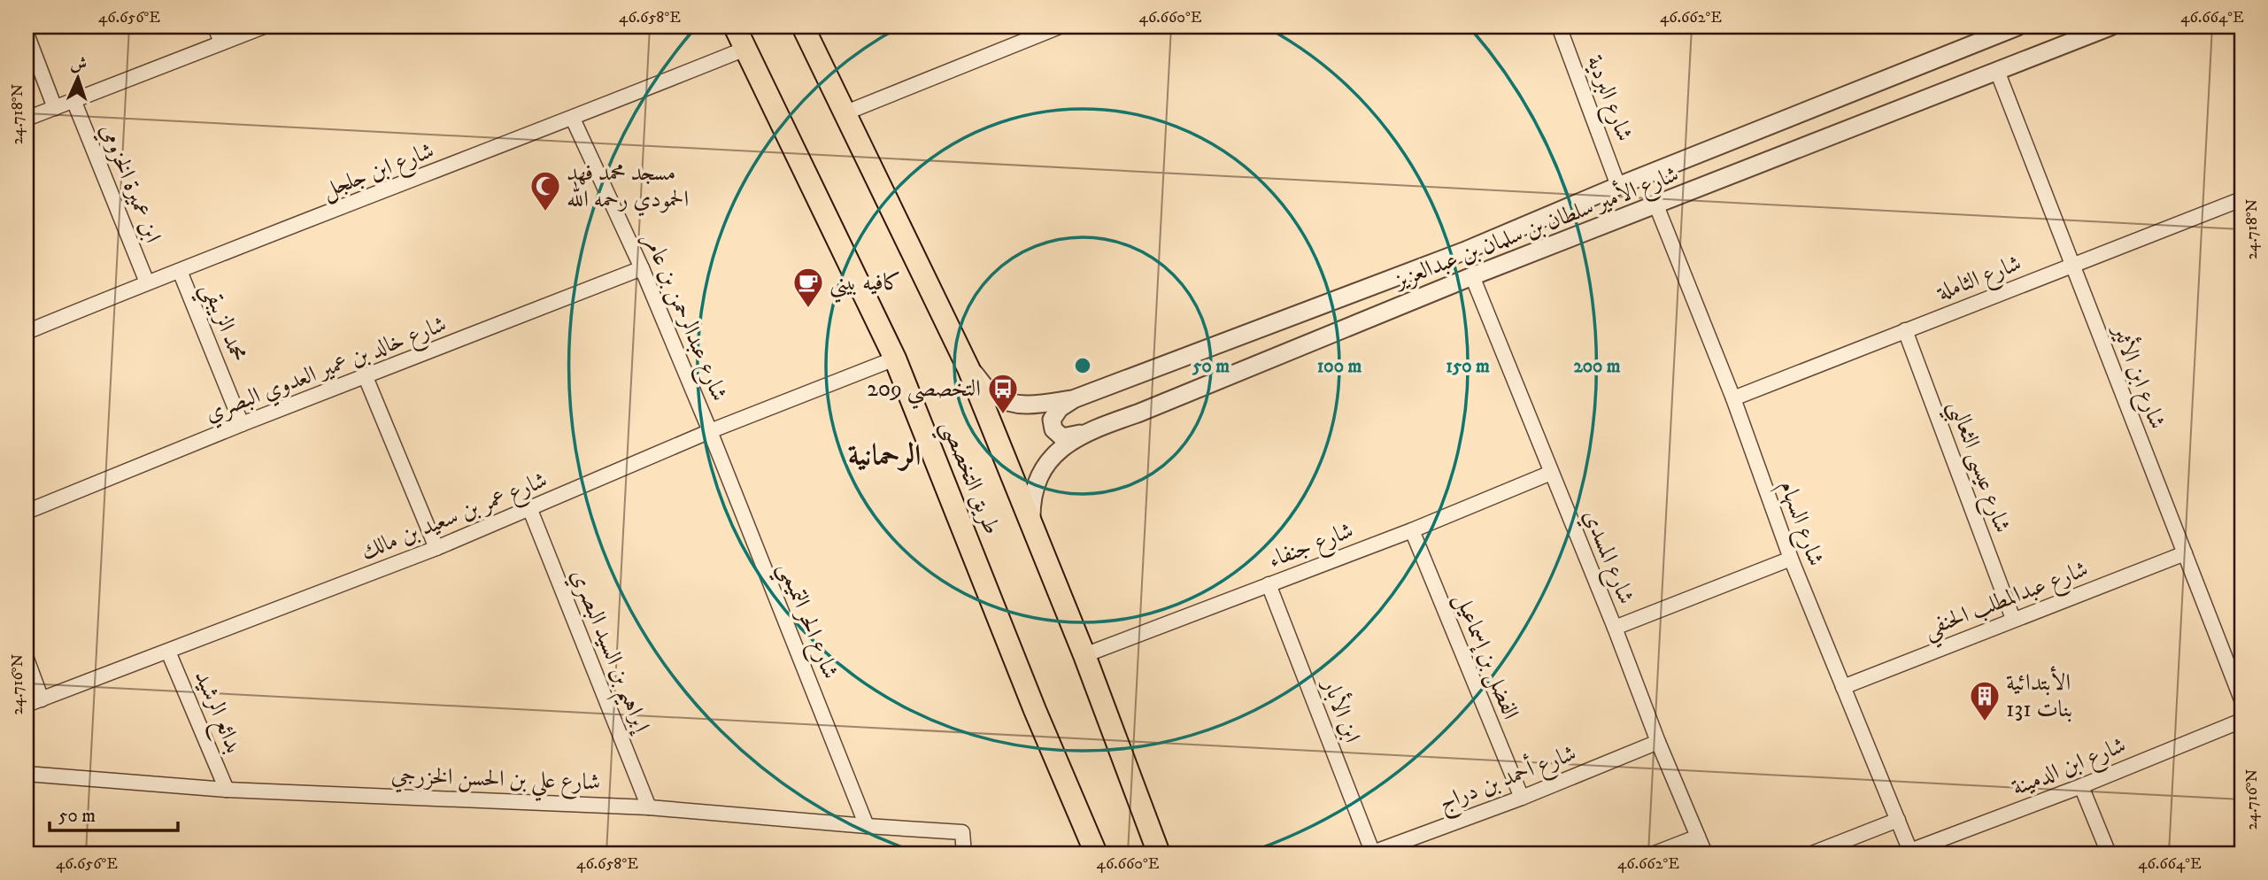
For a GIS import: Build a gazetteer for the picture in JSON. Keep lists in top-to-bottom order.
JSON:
{
  "streets": {
    "main road": ["طريق التخصصي"],
    "street": [
      "شارع البردية",
      "شارع ابن جلجل",
      "ابن عميرة الخزومي",
      "شارع الأمير سلطان بن سلمان بن عبدالعزيز",
      "شارع الثاملة",
      "شارع عبدالرحمن بن عامر",
      "محمد الزيبقي",
      "شارع خالد بن عمير العدوي البصري",
      "شارع ابن الأثير",
      "شارع عيسى الثعالبي",
      "شارع عمر بن سعيد بن مالك",
      "شارع السهام",
      "شارع جنفاء",
      "شارع المسدي",
      "شارع عبدالمطلب الحنفي",
      "شارع الحر التميمي",
      "إبراهيم بن السيد البصري",
      "الفضل بن إسماعيل",
      "ابن الأبار",
      "بدائع الرشيد",
      "شارع ابن الدمينة",
      "شارع أحمد بن دراج",
      "شارع علي بن الحسن الخزرجي"
    ]
  },
  "crossings": [
    ["شارع البردية", "شارع الأمير سلطان بن سلمان بن عبدالعزيز"],
    ["شارع ابن جلجل", "ابن عميرة الخزومي"],
    ["شارع ابن جلجل", "شارع عبدالرحمن بن عامر"],
    ["شارع ابن جلجل", "محمد الزيبقي"],
    ["شارع ابن جلجل", "طريق التخصصي"],
    ["شارع الأمير سلطان بن سلمان بن عبدالعزيز", "شارع ابن الأثير"],
    ["شارع الأمير سلطان بن سلمان بن عبدالعزيز", "طريق التخصصي"],
    ["شارع الأمير سلطان بن سلمان بن عبدالعزيز", "شارع السهام"],
    ["شارع الأمير سلطان بن سلمان بن عبدالعزيز", "شارع المسدي"],
    ["شارع الثاملة", "شارع ابن الأثير"],
    ["شارع الثاملة", "شارع عيسى الثعالبي"],
    ["شارع الثاملة", "شارع السهام"],
    ["شارع عبدالرحمن بن عامر", "شارع خالد بن عمير العدوي البصري"],
    ["شارع عبدالرحمن بن عامر", "شارع عمر بن سعيد بن مالك"],
    ["شارع عبدالرحمن بن عامر", "شارع الحر التميمي"],
    ["محمد الزيبقي", "شارع خالد بن عمير العدوي البصري"],
    ["شارع ابن الأثير", "شارع عبدالمطلب الحنفي"],
    ["شارع عيسى الثعالبي", "شارع عبدالمطلب الحنفي"],
    ["طريق التخصصي", "شارع عمر بن سعيد بن مالك"],
    ["طريق التخصصي", "شارع جنفاء"],
    ["شارع عمر بن سعيد بن مالك", "شارع الحر التميمي"],
    ["شارع عمر بن سعيد بن مالك", "إبراهيم بن السيد البصري"],
    ["شارع عمر بن سعيد بن مالك", "بدائع الرشيد"],
    ["شارع السهام", "شارع عبدالمطلب الحنفي"],
    ["شارع السهام", "شارع ابن الدمينة"],
    ["شارع جنفاء", "شارع المسدي"],
    ["شارع جنفاء", "الفضل بن إسماعيل"],
    ["شارع جنفاء", "ابن الأبار"],
    ["شارع المسدي", "شارع أحمد بن دراج"],
    ["شارع الحر التميمي", "شارع علي بن الحسن الخزرجي"],
    ["إبراهيم بن السيد البصري", "شارع علي بن الحسن الخزرجي"],
    ["الفضل بن إسماعيل", "شارع أحمد بن دراج"],
    ["ابن الأبار", "شارع أحمد بن دراج"],
    ["بدائع الرشيد", "شارع علي بن الحسن الخزرجي"]
  ],
  "districts": ["الرحمانية"],
  "places": {
    "mosque": ["مسجد محمد فهد الحمودي رحمه الله"],
    "cafe": ["كافيه بيني"],
    "bus stop": ["التخصصي 209"],
    "building": ["الأبتدائية 131 بنات"]
  },
  "scale_bar": "50 m",
  "north": "top",
  "coordinates": [
    "46.656°E",
    "46.658°E",
    "46.660°E",
    "46.662°E",
    "46.664°E",
    "24.718°N",
    "24.716°N"
  ],
  "rings": [
    "50 m",
    "100 m",
    "150 m",
    "200 m"
  ]
}
